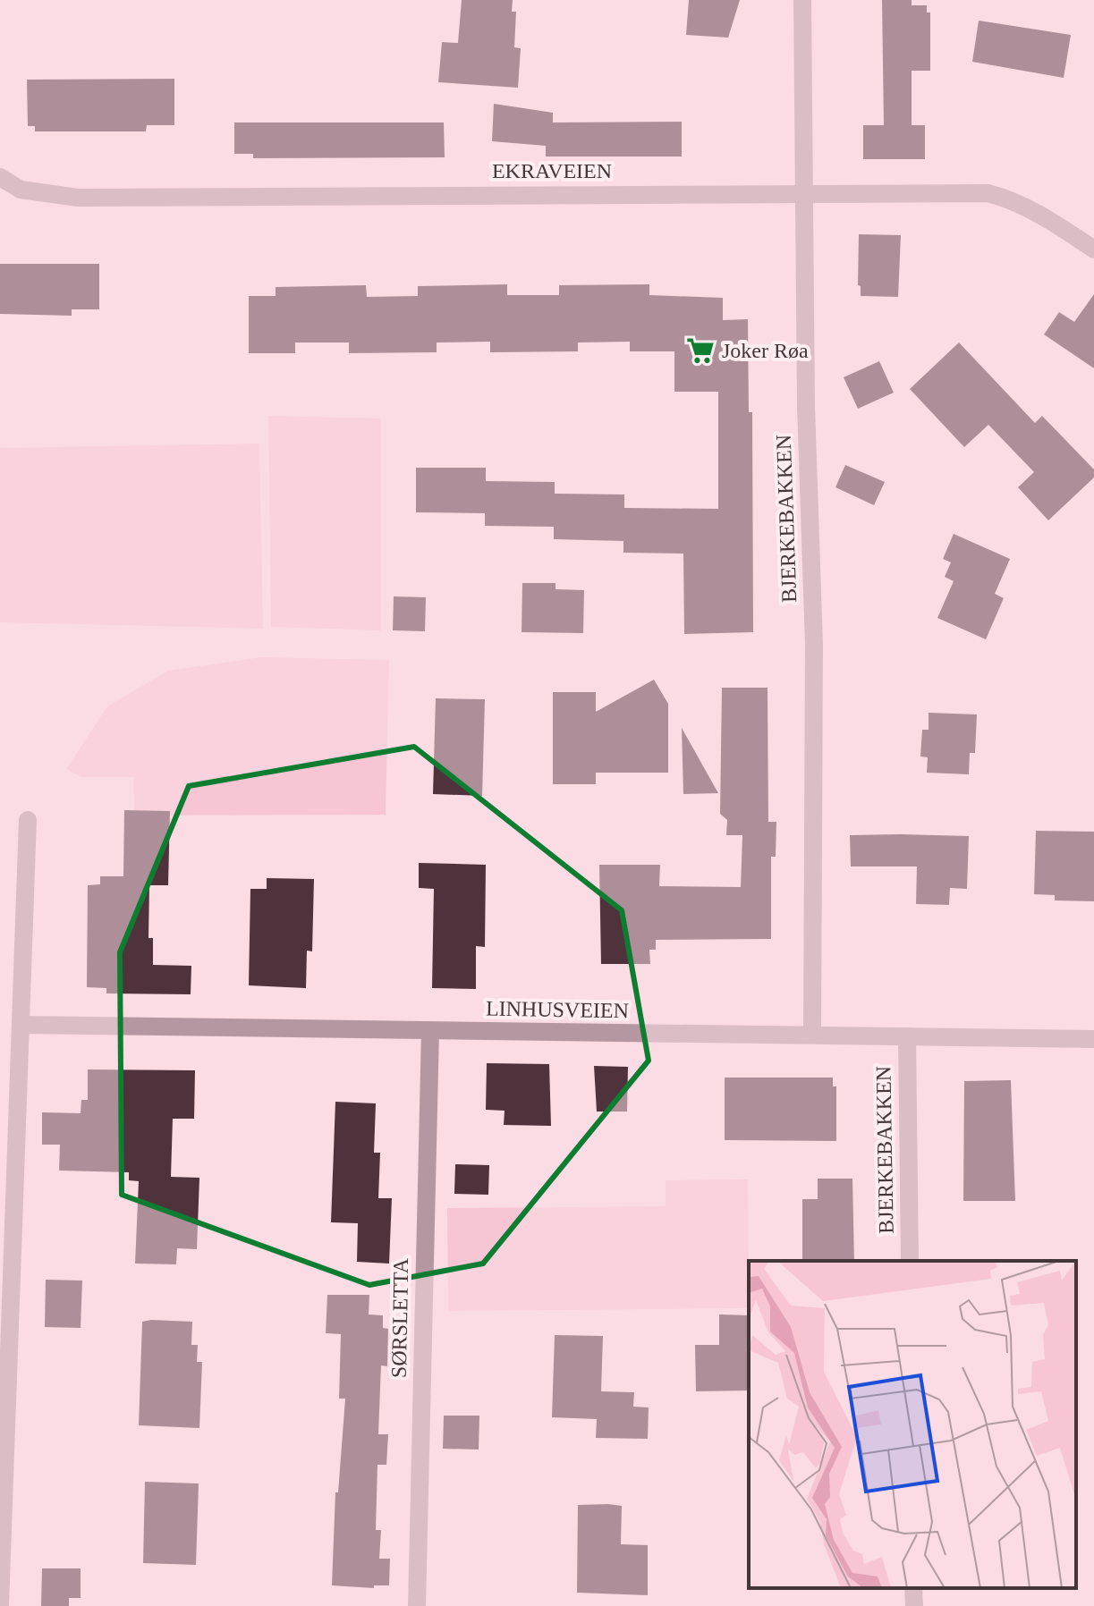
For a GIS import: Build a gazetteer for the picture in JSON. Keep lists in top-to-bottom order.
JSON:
{
  "streets": {
    "street": [
      "EKRAVEIEN",
      "BJERKEBAKKEN",
      "LINHUSVEIEN",
      "SØRSLETTA"
    ]
  },
  "crossings": [
    ["EKRAVEIEN", "BJERKEBAKKEN"],
    ["BJERKEBAKKEN", "LINHUSVEIEN"],
    ["LINHUSVEIEN", "SØRSLETTA"]
  ],
  "places": {
    "supermarket": ["Joker Røa"]
  }
}
